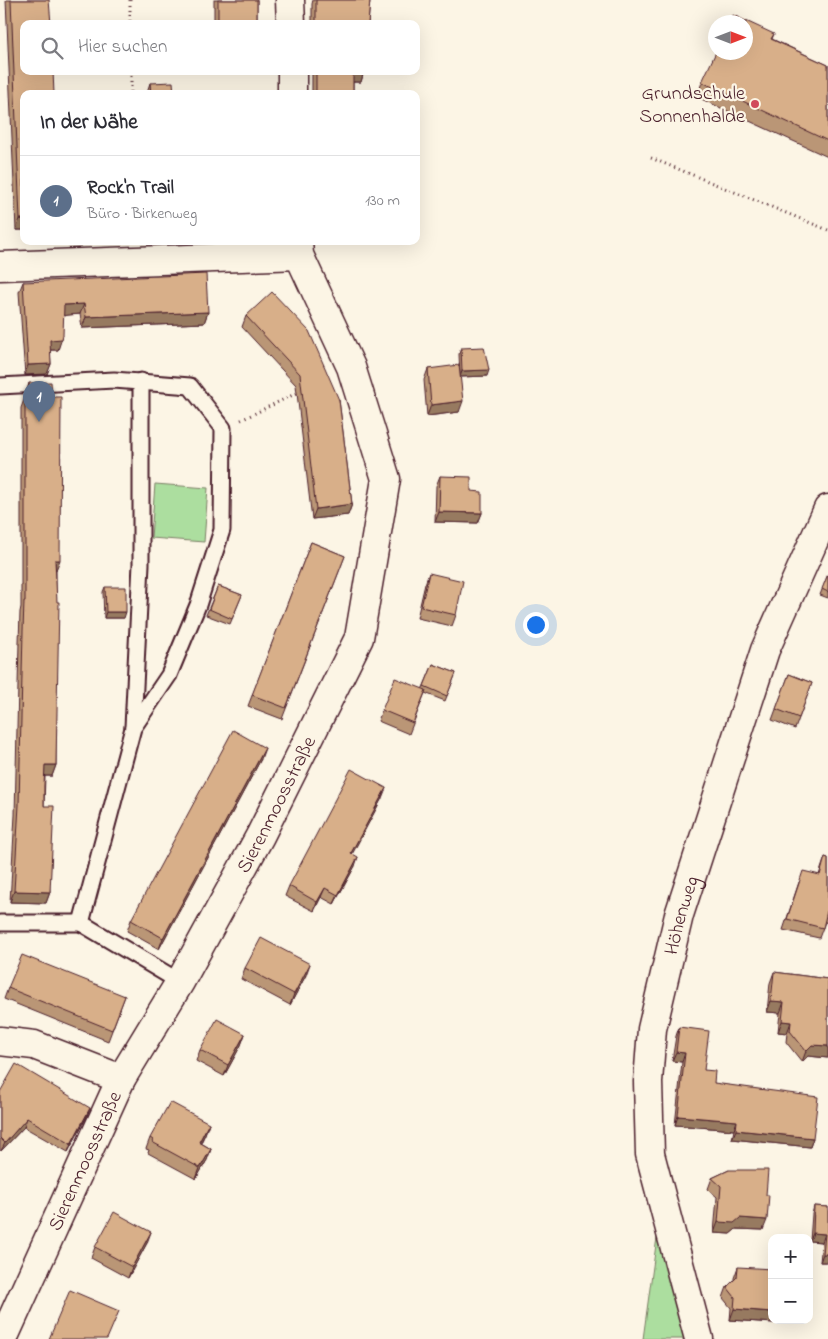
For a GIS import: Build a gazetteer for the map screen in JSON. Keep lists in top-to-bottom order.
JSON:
{
  "streets": {
    "street": ["Sierenmoosstraße", "Höhenweg"]
  },
  "places": ["Grundschule Sonnenhalde"],
  "north": "right",
  "page": {
    "search": "Hier suchen",
    "heading": "In der Nähe",
    "list": [
      {
        "mark": "1",
        "name": "Rock'n Trail",
        "note": "Büro · Birkenweg",
        "value": "130 m"
      }
    ],
    "pins": "1",
    "map_buttons": ["+", "−"]
  }
}
